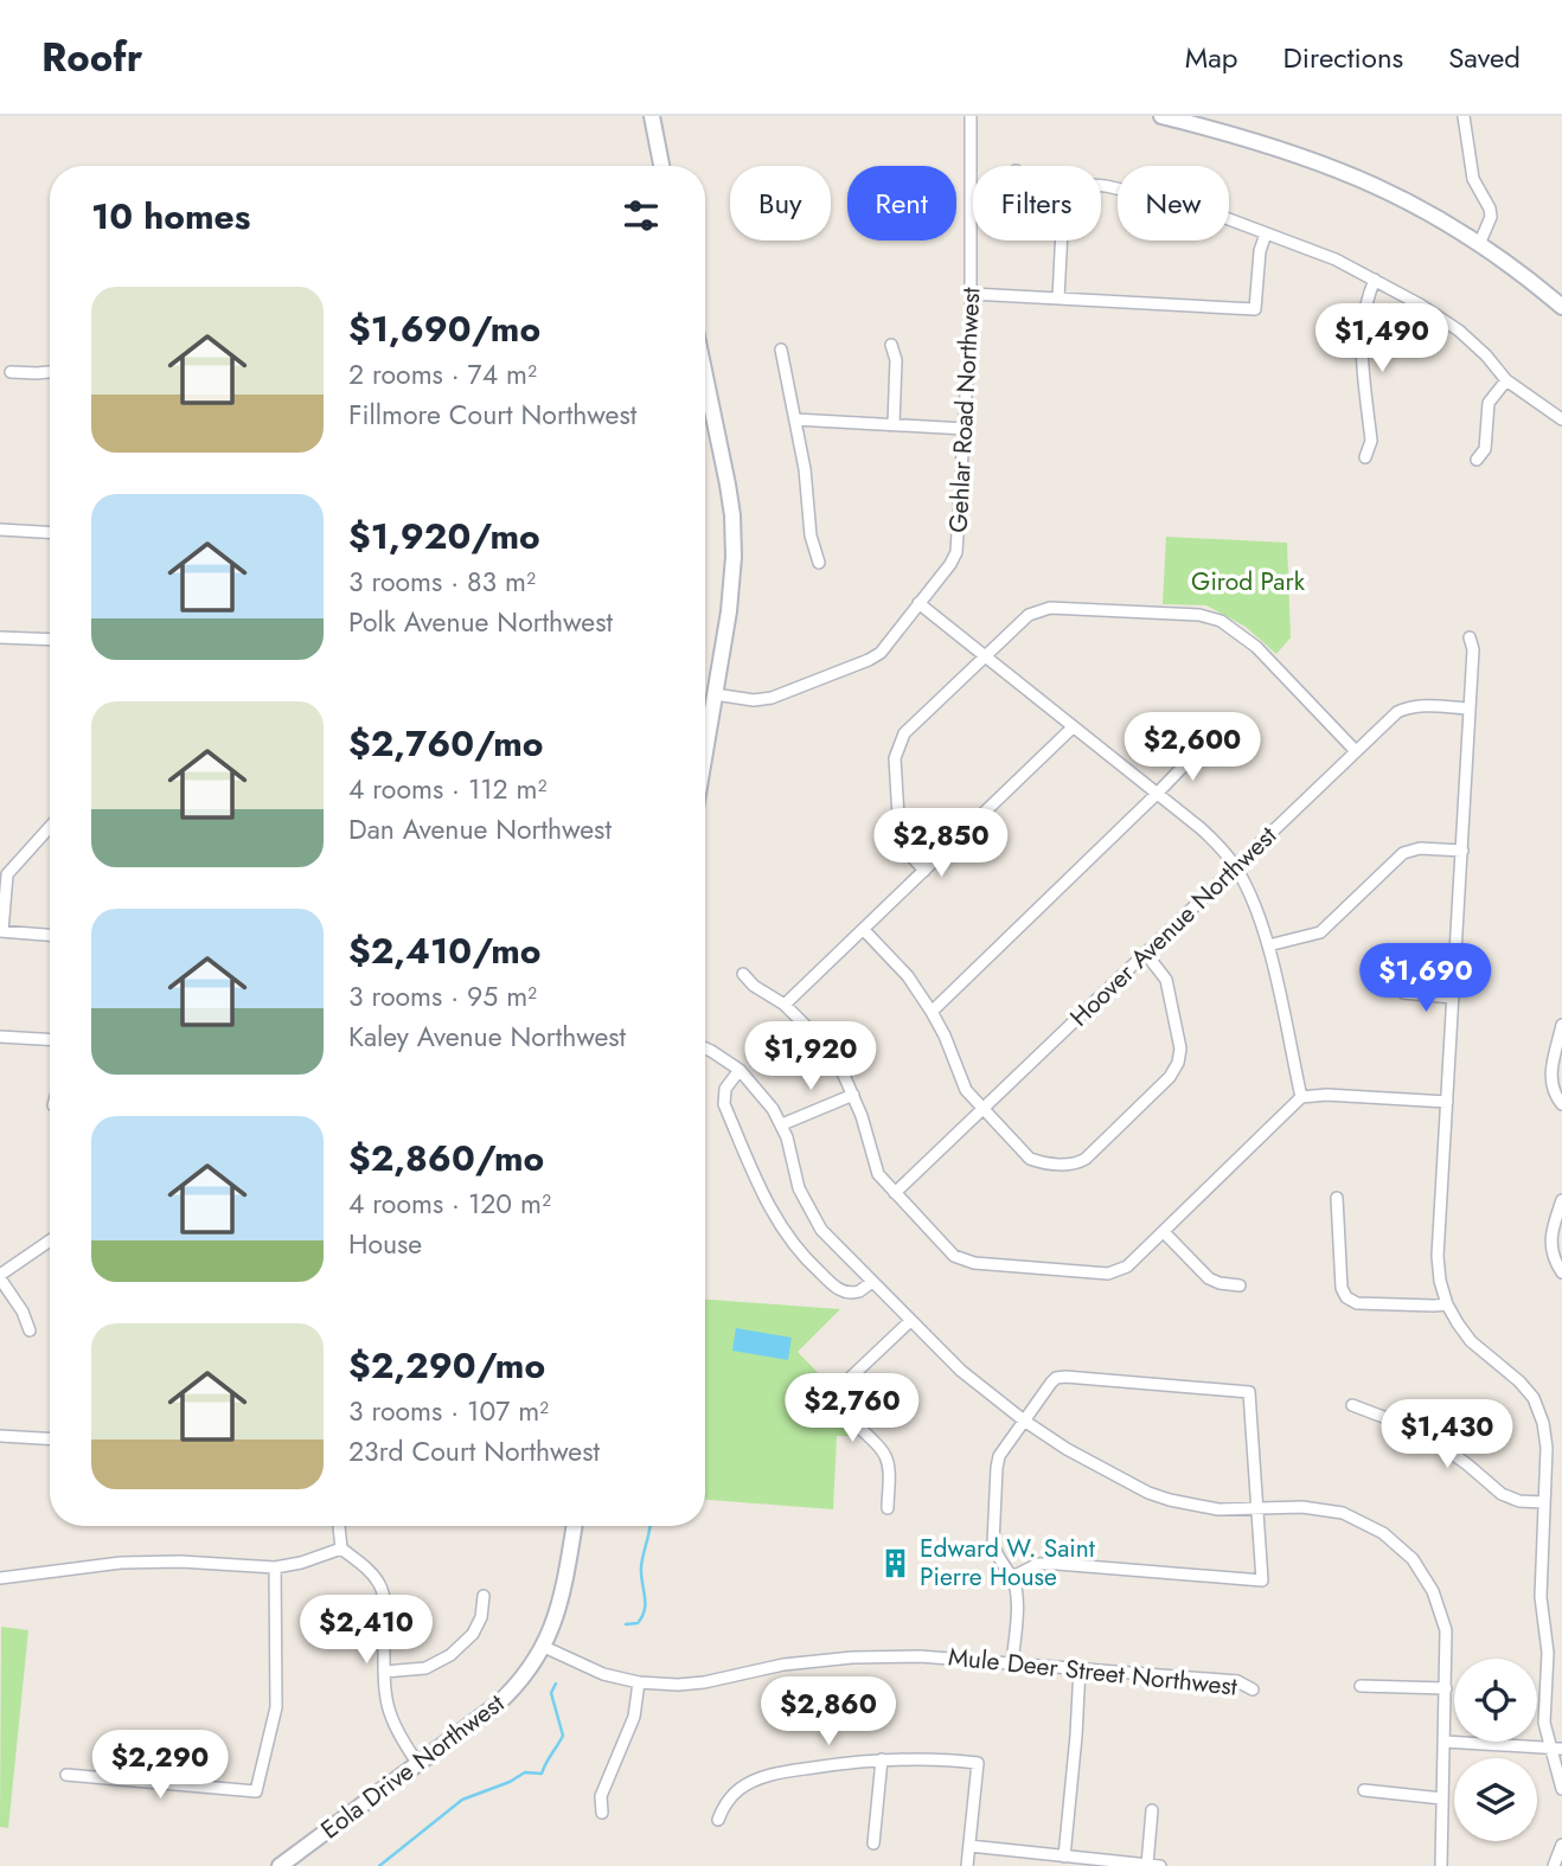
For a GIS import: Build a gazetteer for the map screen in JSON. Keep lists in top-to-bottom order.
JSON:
{
  "streets": {
    "main road": ["Eola Drive Northwest"],
    "street": ["Gehlar Road Northwest", "Hoover Avenue Northwest", "Mule Deer Street Northwest"]
  },
  "crossings": [
    ["Mule Deer Street Northwest", "Eola Drive Northwest"]
  ],
  "parks": ["Girod Park"],
  "places": {
    "building": ["Edward W. Saint Pierre House"]
  },
  "page": {
    "header": "Roofr",
    "nav": ["Map", "Directions", "Saved"],
    "chip": [
      "Buy",
      "Rent",
      "Filters",
      "New"
    ],
    "heading": "10 homes",
    "list": [
      {
        "name": "$1,690/mo",
        "note": "2 rooms · 74 m² · Fillmore Court Northwest"
      },
      {
        "name": "$1,920/mo",
        "note": "3 rooms · 83 m² · Polk Avenue Northwest"
      },
      {
        "name": "$2,760/mo",
        "note": "4 rooms · 112 m² · Dan Avenue Northwest"
      },
      {
        "name": "$2,410/mo",
        "note": "3 rooms · 95 m² · Kaley Avenue Northwest"
      },
      {
        "name": "$2,860/mo",
        "note": "4 rooms · 120 m² · House"
      },
      {
        "name": "$2,290/mo",
        "note": "3 rooms · 107 m² · 23rd Court Northwest"
      }
    ],
    "price": [
      "$1,490",
      "$2,600",
      "$2,850",
      "$1,690",
      "$1,920",
      "$2,760",
      "$1,430",
      "$2,410",
      "$2,860",
      "$2,290"
    ]
  }
}
